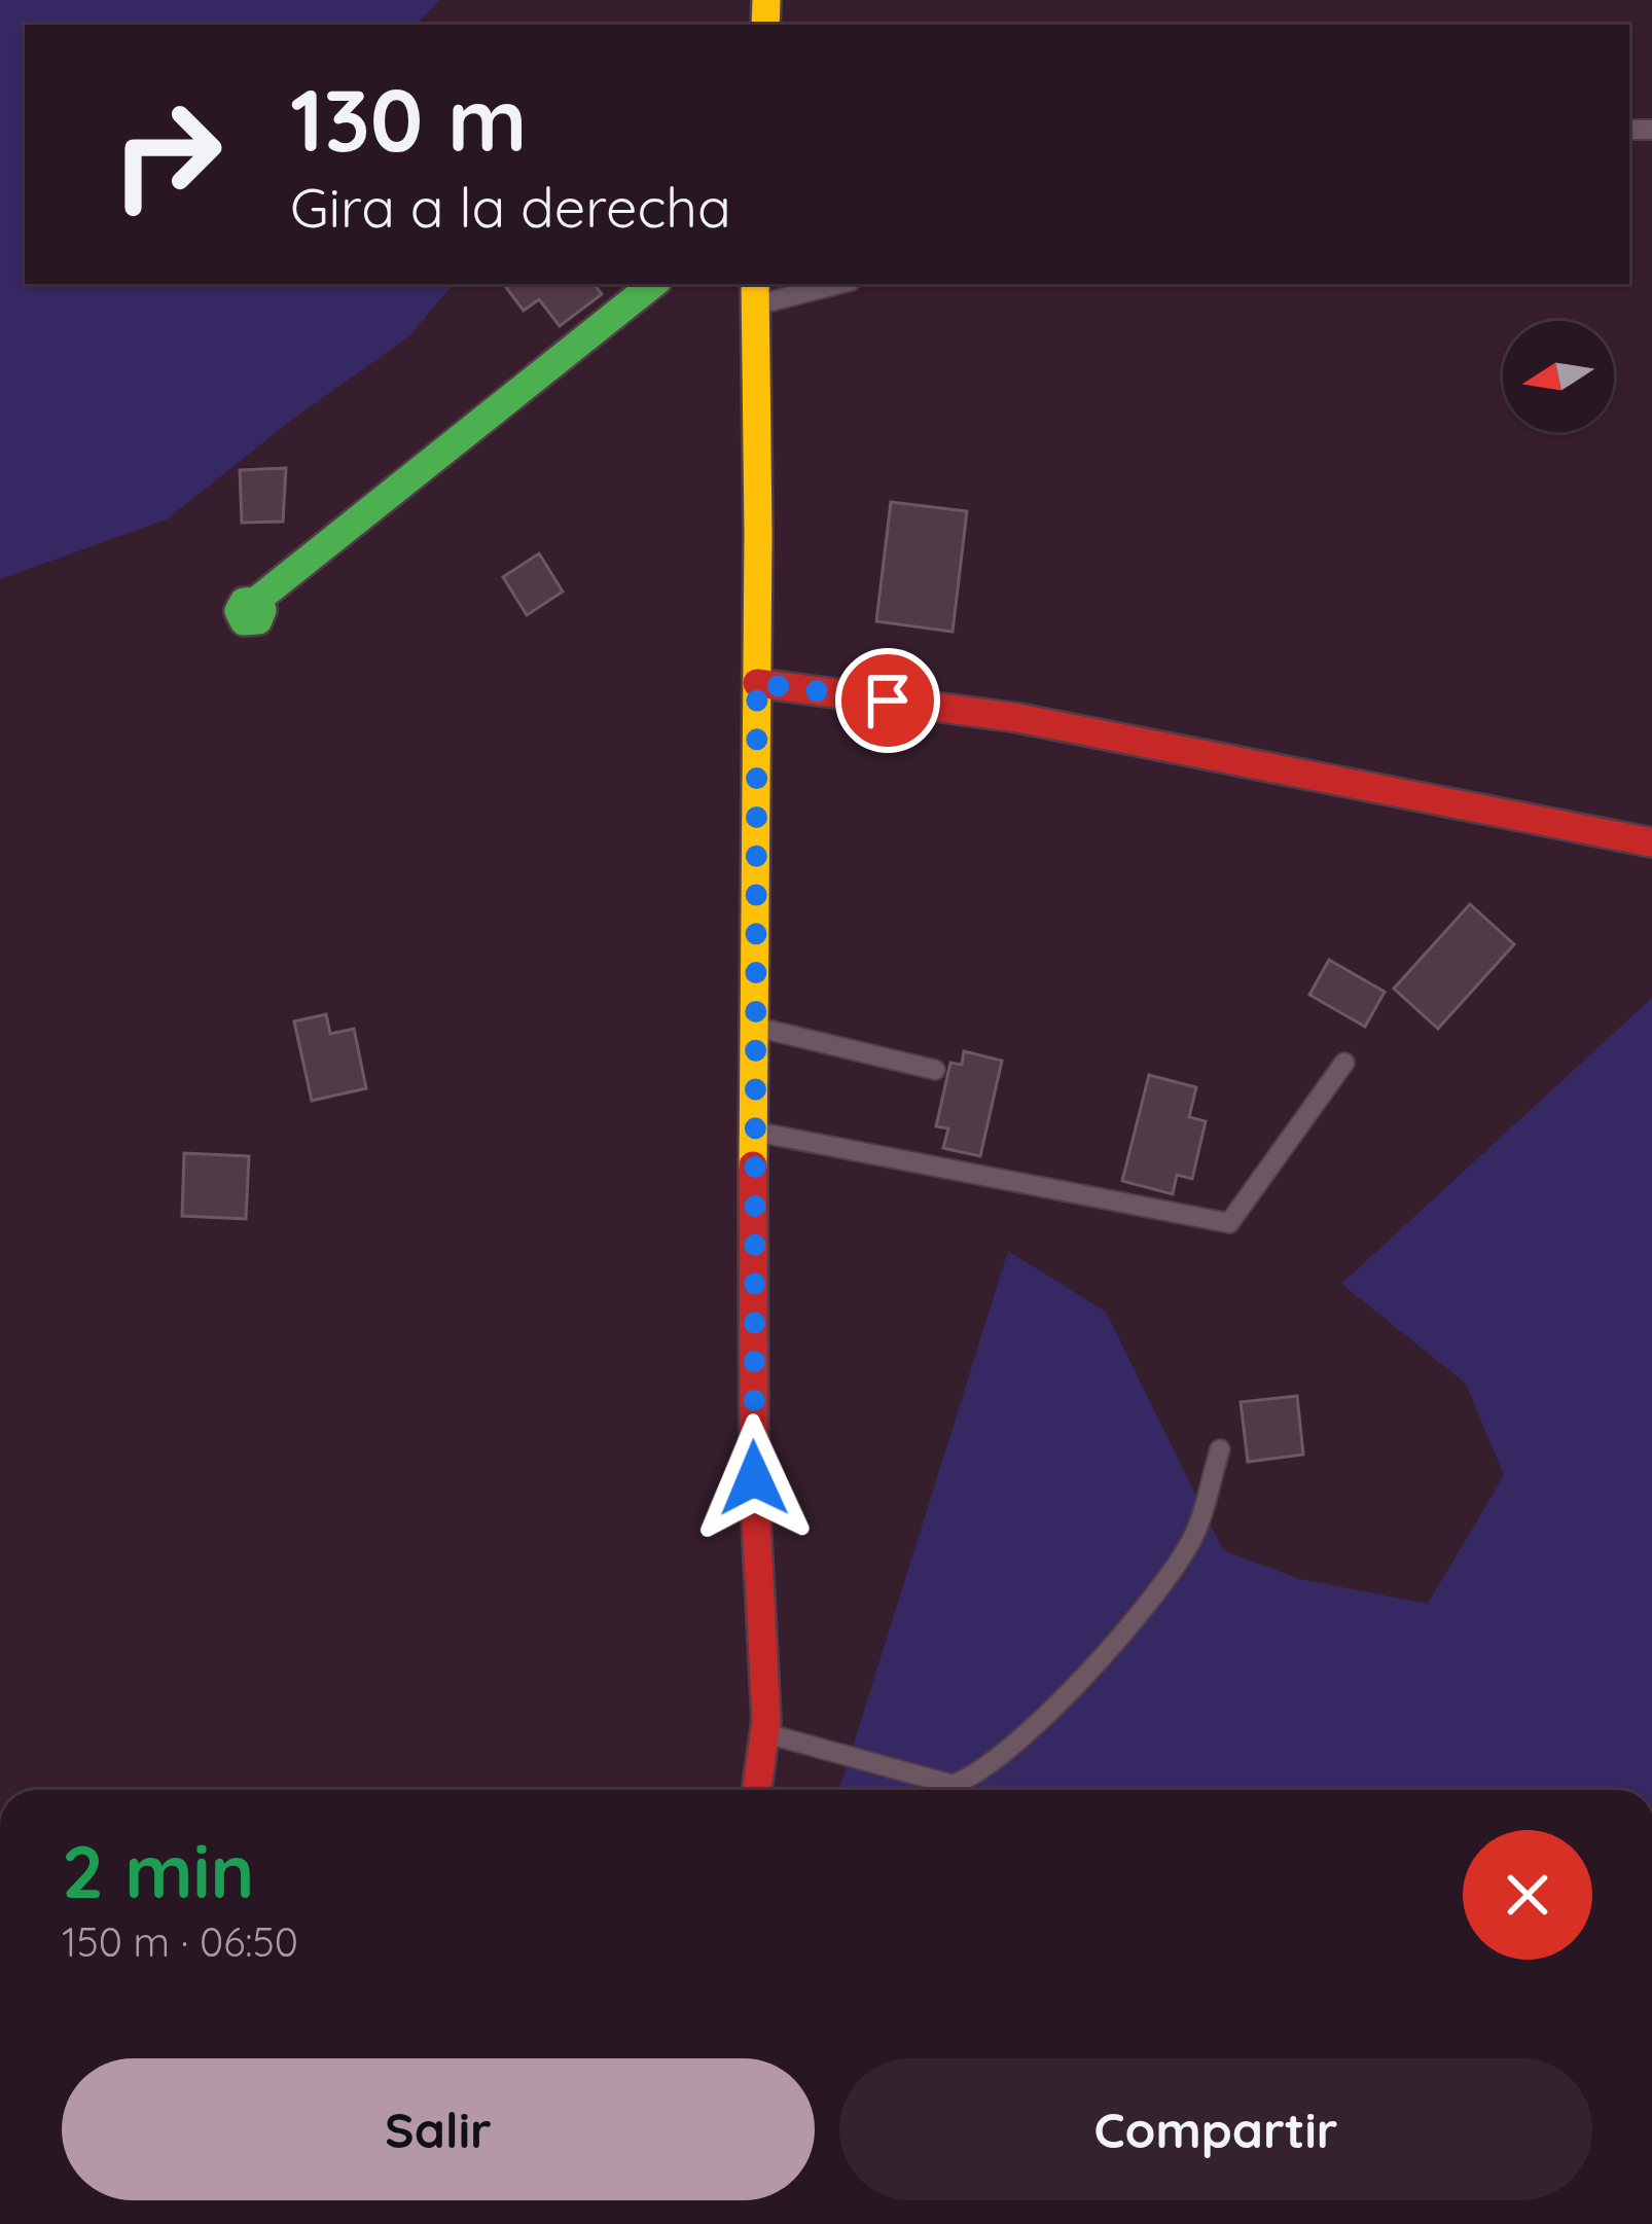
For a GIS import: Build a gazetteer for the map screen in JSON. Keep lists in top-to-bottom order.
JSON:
{
  "north": "left",
  "page": {
    "turn": ["130 m", "Gira a la derecha"],
    "heading": ["2 min", "150 m · 06:50"],
    "buttons": ["Salir", "Compartir"]
  }
}
